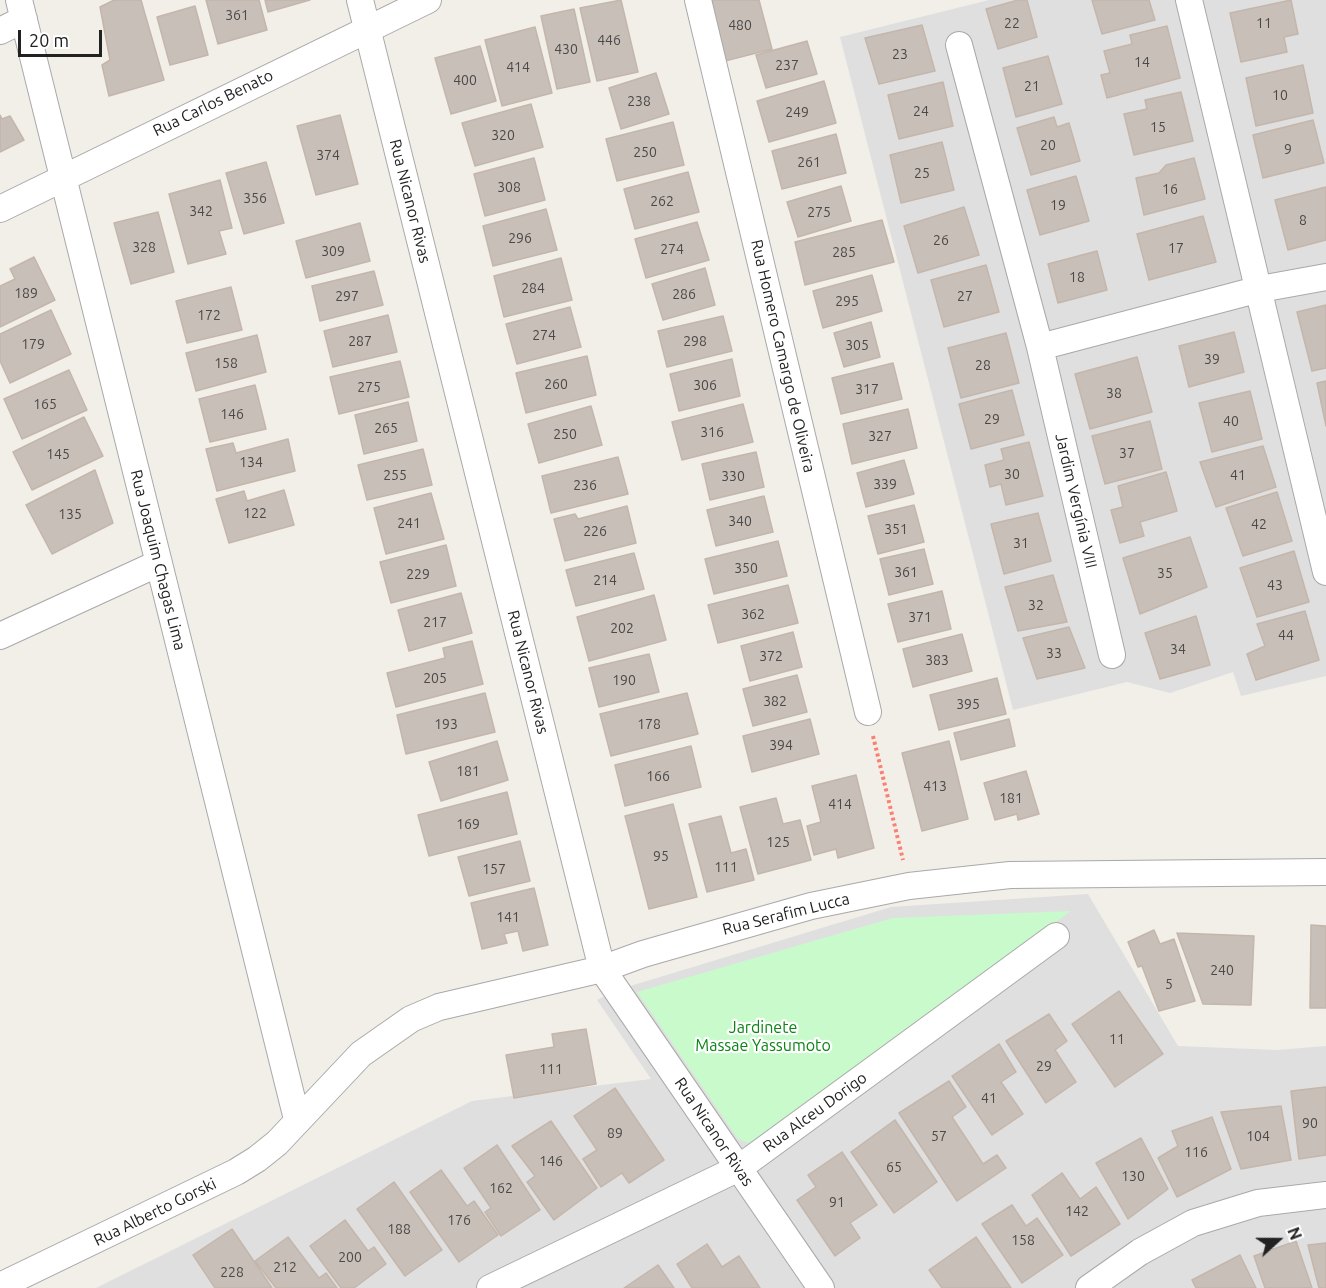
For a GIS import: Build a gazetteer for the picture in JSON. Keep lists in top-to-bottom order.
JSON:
{
  "streets": {
    "street": [
      "Rua Carlos Benato",
      "Rua Nicanor Rivas",
      "Rua Homero Camargo de Oliveira",
      "Jardim Vergínia VIII",
      "Rua Joaquim Chagas Lima",
      "Rua Serafim Lucca",
      "Rua Alceu Dorigo",
      "Rua Alberto Gorski"
    ]
  },
  "crossings": [
    ["Rua Carlos Benato", "Rua Nicanor Rivas"],
    ["Rua Carlos Benato", "Rua Joaquim Chagas Lima"],
    ["Rua Nicanor Rivas", "Rua Serafim Lucca"],
    ["Rua Nicanor Rivas", "Rua Alceu Dorigo"],
    ["Rua Joaquim Chagas Lima", "Rua Serafim Lucca"],
    ["Rua Joaquim Chagas Lima", "Rua Alberto Gorski"],
    ["Rua Serafim Lucca", "Rua Alberto Gorski"]
  ],
  "parks": ["Jardinete Massae Yassumoto"],
  "house_numbers": [
    "361",
    "22",
    "11",
    "480",
    "446",
    "430",
    "23",
    "14",
    "237",
    "414",
    "400",
    "21",
    "10",
    "238",
    "24",
    "249",
    "15",
    "320",
    "20",
    "9",
    "250",
    "374",
    "261",
    "25",
    "308",
    "16",
    "356",
    "262",
    "19",
    "342",
    "275",
    "8",
    "296",
    "26",
    "328",
    "17",
    "274",
    "309",
    "285",
    "18",
    "284",
    "189",
    "286",
    "297",
    "27",
    "295",
    "172",
    "274",
    "287",
    "298",
    "179",
    "305",
    "39",
    "158",
    "28",
    "260",
    "306",
    "275",
    "317",
    "38",
    "165",
    "146",
    "29",
    "40",
    "265",
    "316",
    "250",
    "327",
    "37",
    "145",
    "134",
    "30",
    "255",
    "41",
    "330",
    "339",
    "236",
    "122",
    "135",
    "340",
    "241",
    "42",
    "351",
    "226",
    "31",
    "350",
    "361",
    "35",
    "229",
    "214",
    "43",
    "32",
    "362",
    "371",
    "217",
    "202",
    "44",
    "34",
    "33",
    "372",
    "383",
    "205",
    "190",
    "382",
    "395",
    "193",
    "178",
    "394",
    "181",
    "166",
    "413",
    "181",
    "414",
    "169",
    "125",
    "95",
    "111",
    "157",
    "141",
    "240",
    "5",
    "11",
    "29",
    "111",
    "41",
    "90",
    "89",
    "57",
    "104",
    "116",
    "146",
    "65",
    "130",
    "162",
    "91",
    "142",
    "176",
    "188",
    "158",
    "200",
    "212",
    "228"
  ],
  "scale_bar": "20 m",
  "north": "right"
}
